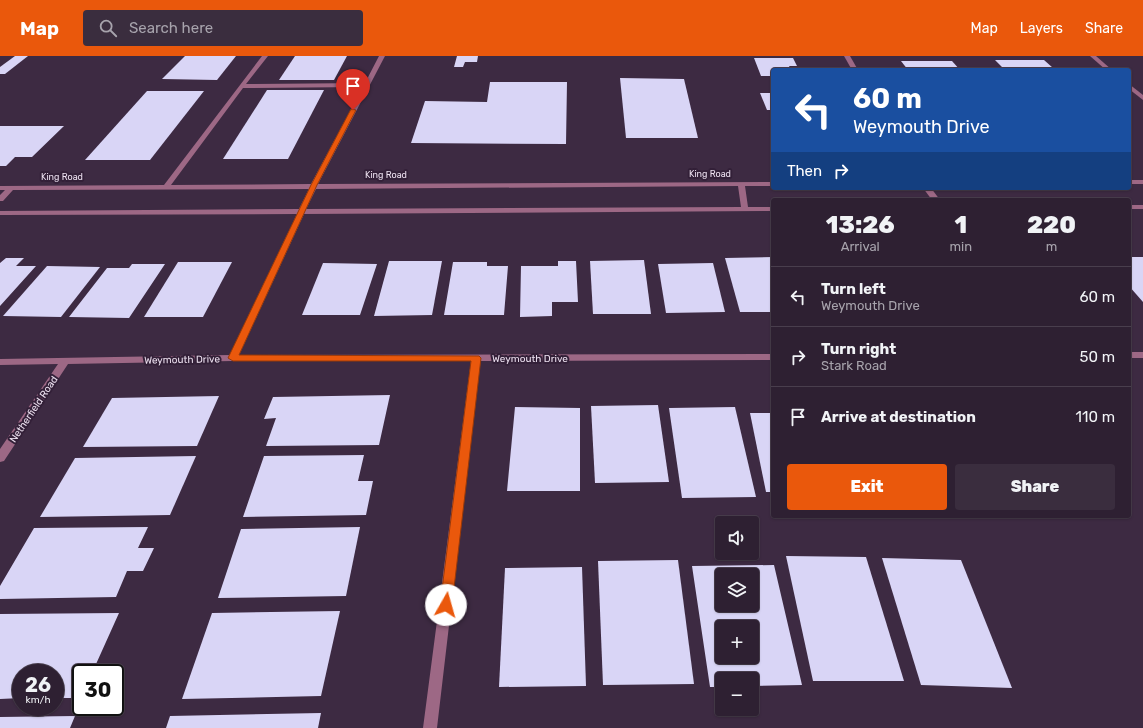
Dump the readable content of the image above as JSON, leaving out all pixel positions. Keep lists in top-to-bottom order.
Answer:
{
  "streets": {
    "street": ["King Road", "Weymouth Drive", "Netherfield Road"]
  },
  "crossings": [
    ["Weymouth Drive", "Netherfield Road"]
  ],
  "page": {
    "header": "Map",
    "search": "Search here",
    "nav": ["Map", "Layers", "Share"],
    "turn": ["60 m", "Weymouth Drive"],
    "then": "Then",
    "eta": [
      "13:26",
      "Arrival",
      "1",
      "min",
      "220",
      "m"
    ],
    "list": [
      {
        "name": "Turn left",
        "note": "Weymouth Drive",
        "value": "60 m"
      },
      {
        "name": "Turn right",
        "note": "Stark Road",
        "value": "50 m"
      },
      {
        "name": "Arrive at destination",
        "value": "110 m"
      }
    ],
    "buttons": ["Exit", "Share"],
    "map_buttons": ["+", "−"],
    "speed": "26 km/h",
    "limit": "30"
  }
}
